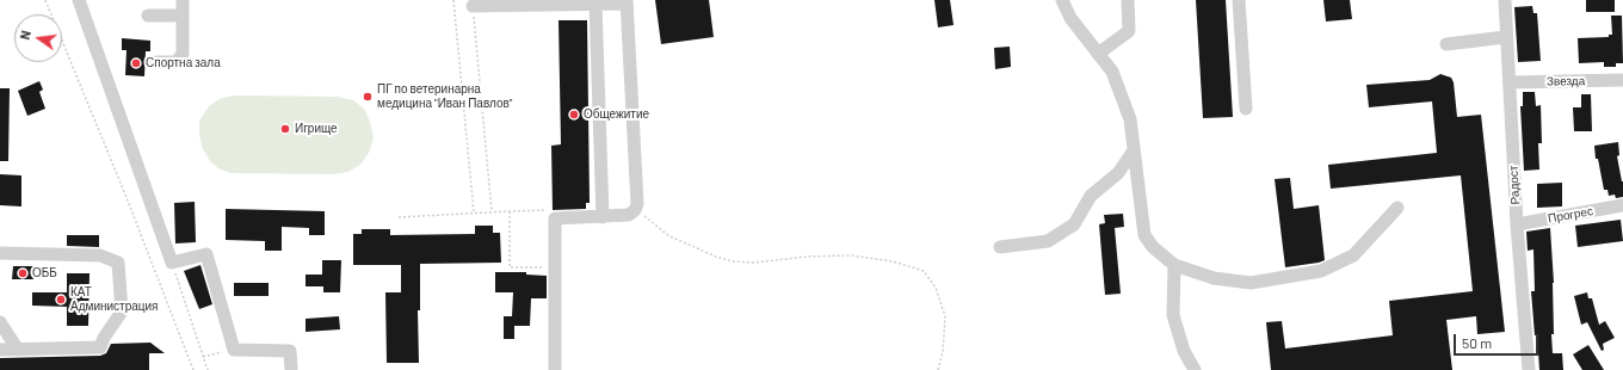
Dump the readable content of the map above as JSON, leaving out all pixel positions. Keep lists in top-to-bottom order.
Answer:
{
  "streets": {
    "street": ["Звезда", "Радост", "Прогрес"]
  },
  "crossings": [
    ["Звезда", "Радост"],
    ["Радост", "Прогрес"]
  ],
  "places": [
    "Спортна зала",
    "ПГ по ветеринарна медицина \"Иван Павлов\"",
    "Общежитие",
    "Игрище",
    "ОББ",
    "КАТ Администрация"
  ],
  "scale_bar": "50 m",
  "north": "left"
}
